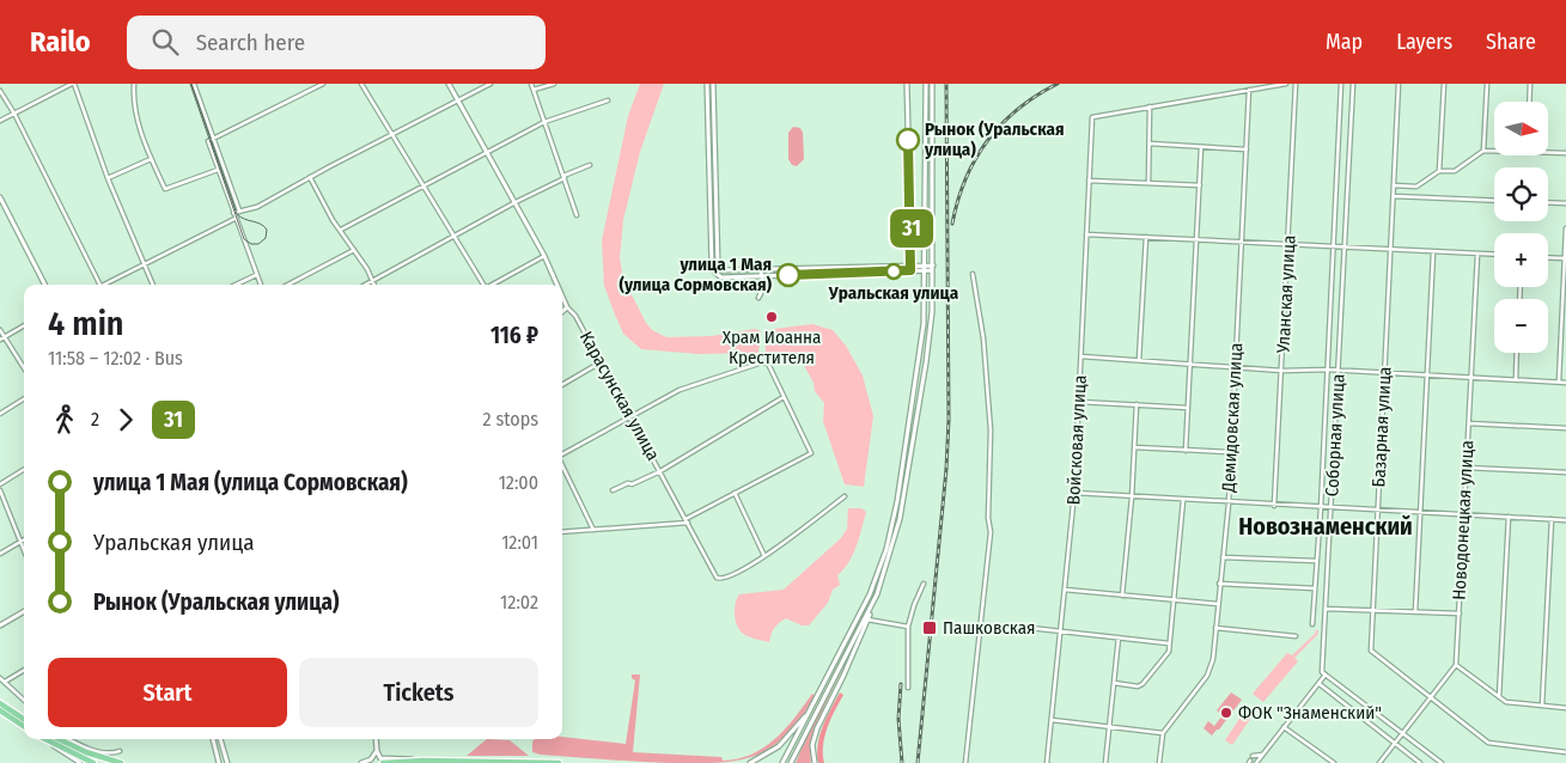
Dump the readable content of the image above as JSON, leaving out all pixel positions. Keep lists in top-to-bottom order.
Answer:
{
  "streets": {
    "main road": ["Карасунская улица"],
    "street": [
      "Уланская улица",
      "Демидовская улица",
      "Базарная улица",
      "Соборная улица",
      "Войсковая улица",
      "Новодонецкая улица"
    ]
  },
  "districts": ["Новознаменский"],
  "places": {
    "other": [
      "Рынок (Уральская улица)",
      "Уральская улица",
      "улица 1 Мая (улица Сормовская)",
      "Храм Иоанна Крестителя",
      "ФОК \"Знаменский\""
    ],
    "transit": ["Пашковская"]
  },
  "lines": ["bus line 31"],
  "north": "right",
  "page": {
    "header": "Railo",
    "search": "Search here",
    "nav": ["Map", "Layers", "Share"],
    "on_map": "31",
    "map_buttons": ["+", "−"],
    "heading": ["4 min", "11:58 – 12:02 · Bus", "116 ₽"],
    "legs": ["2", "31", "2 stops"],
    "list": [
      {
        "name": "улица 1 Мая (улица Сормовская)",
        "value": "12:00"
      },
      {
        "name": "Уральская улица",
        "value": "12:01"
      },
      {
        "name": "Рынок (Уральская улица)",
        "value": "12:02"
      }
    ],
    "buttons": ["Start", "Tickets"]
  }
}
